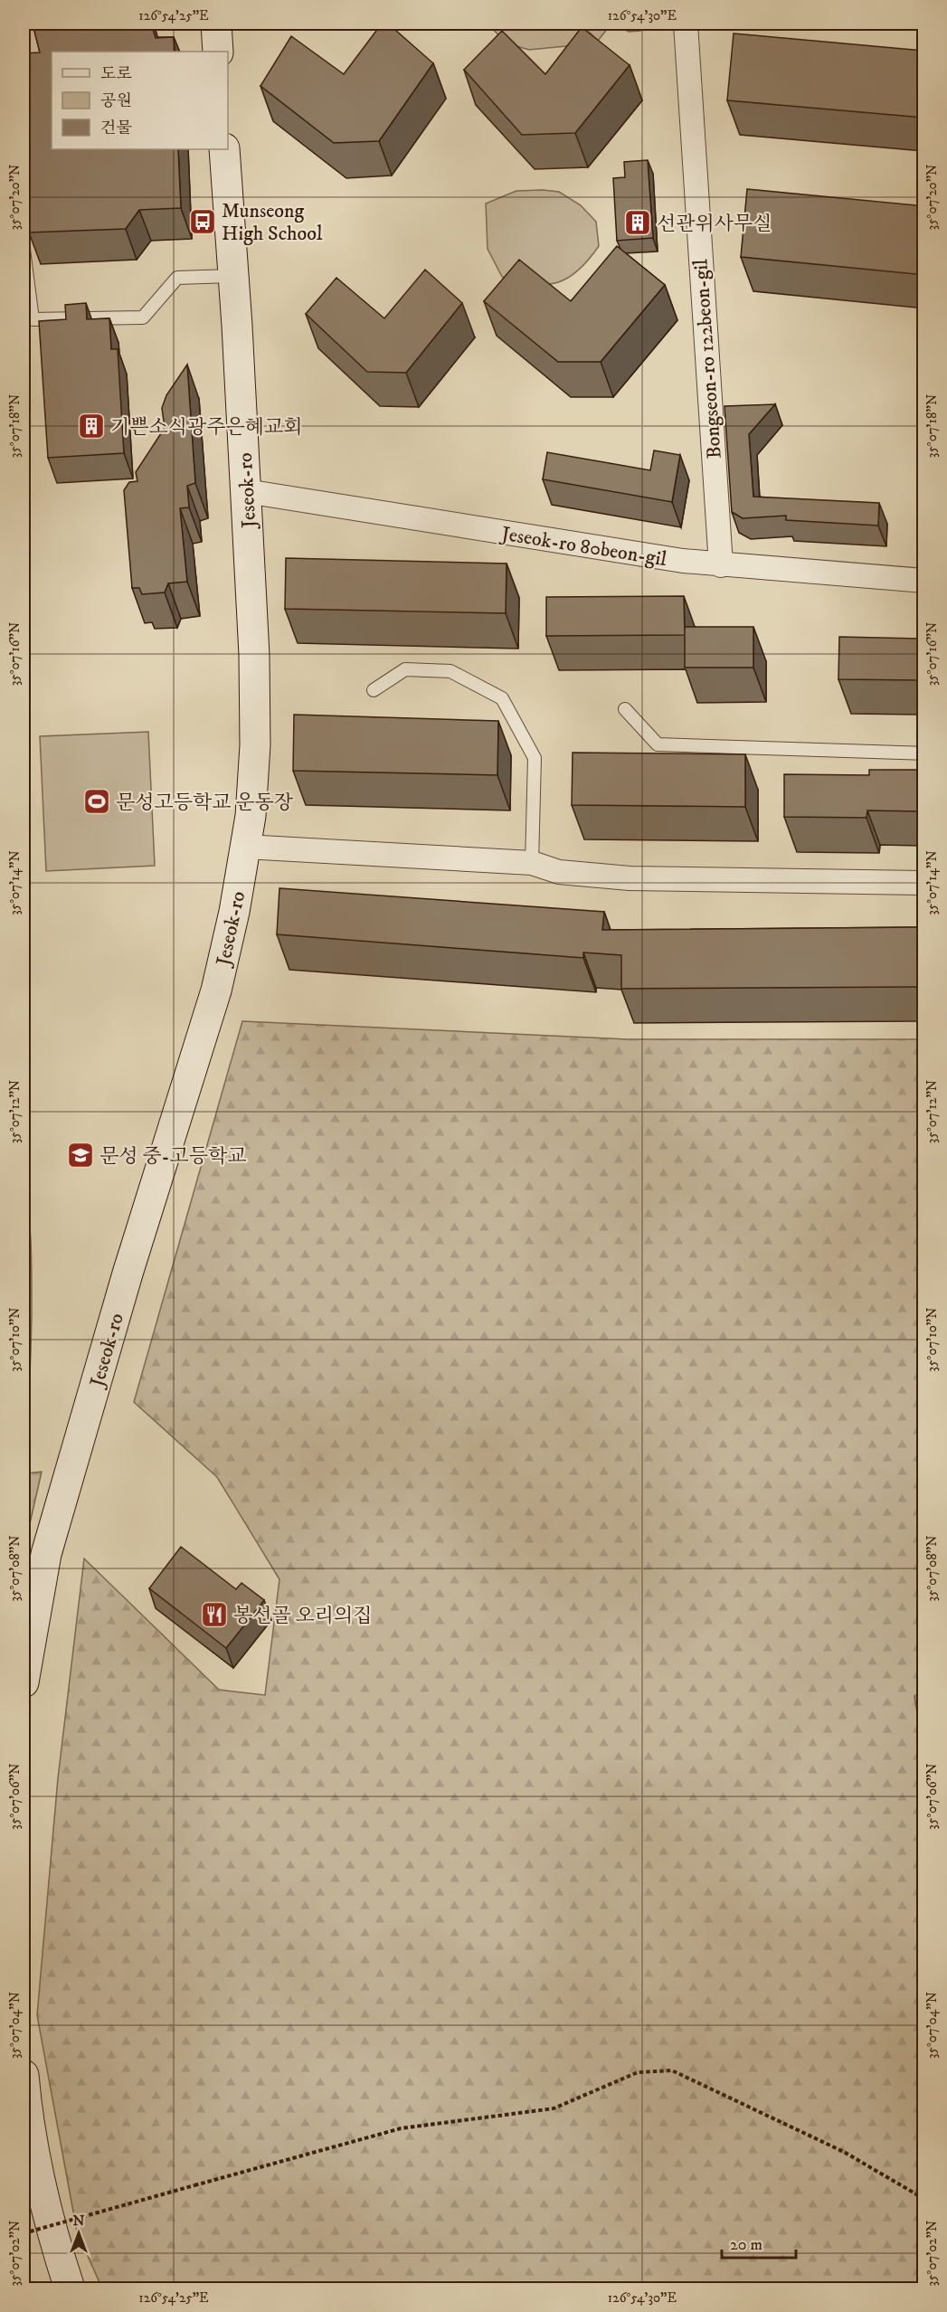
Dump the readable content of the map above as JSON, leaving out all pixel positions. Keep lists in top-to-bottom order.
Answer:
{
  "streets": {
    "street": ["Bongseon-ro 122beon-gil", "Jeseok-ro", "Jeseok-ro 80beon-gil"]
  },
  "crossings": [
    ["Bongseon-ro 122beon-gil", "Jeseok-ro 80beon-gil"],
    ["Jeseok-ro", "Jeseok-ro 80beon-gil"]
  ],
  "places": {
    "bus stop": ["Munseong High School"],
    "building": ["선관위사무실", "기쁜소식광주은혜교회"],
    "sports": ["문성고등학교 운동장"],
    "school or university": ["문성 중-고등학교"],
    "restaurant": ["봉선골 오리의집"]
  },
  "legend": ["도로", "공원", "건물"],
  "scale_bar": "20 m",
  "north": "top",
  "coordinates": [
    "126°54'25\"E",
    "126°54'30\"E",
    "35°07'20\"N",
    "35°07'18\"N",
    "35°07'16\"N",
    "35°07'14\"N",
    "35°07'12\"N",
    "35°07'10\"N",
    "35°07'08\"N",
    "35°07'06\"N",
    "35°07'04\"N",
    "35°07'02\"N"
  ]
}
